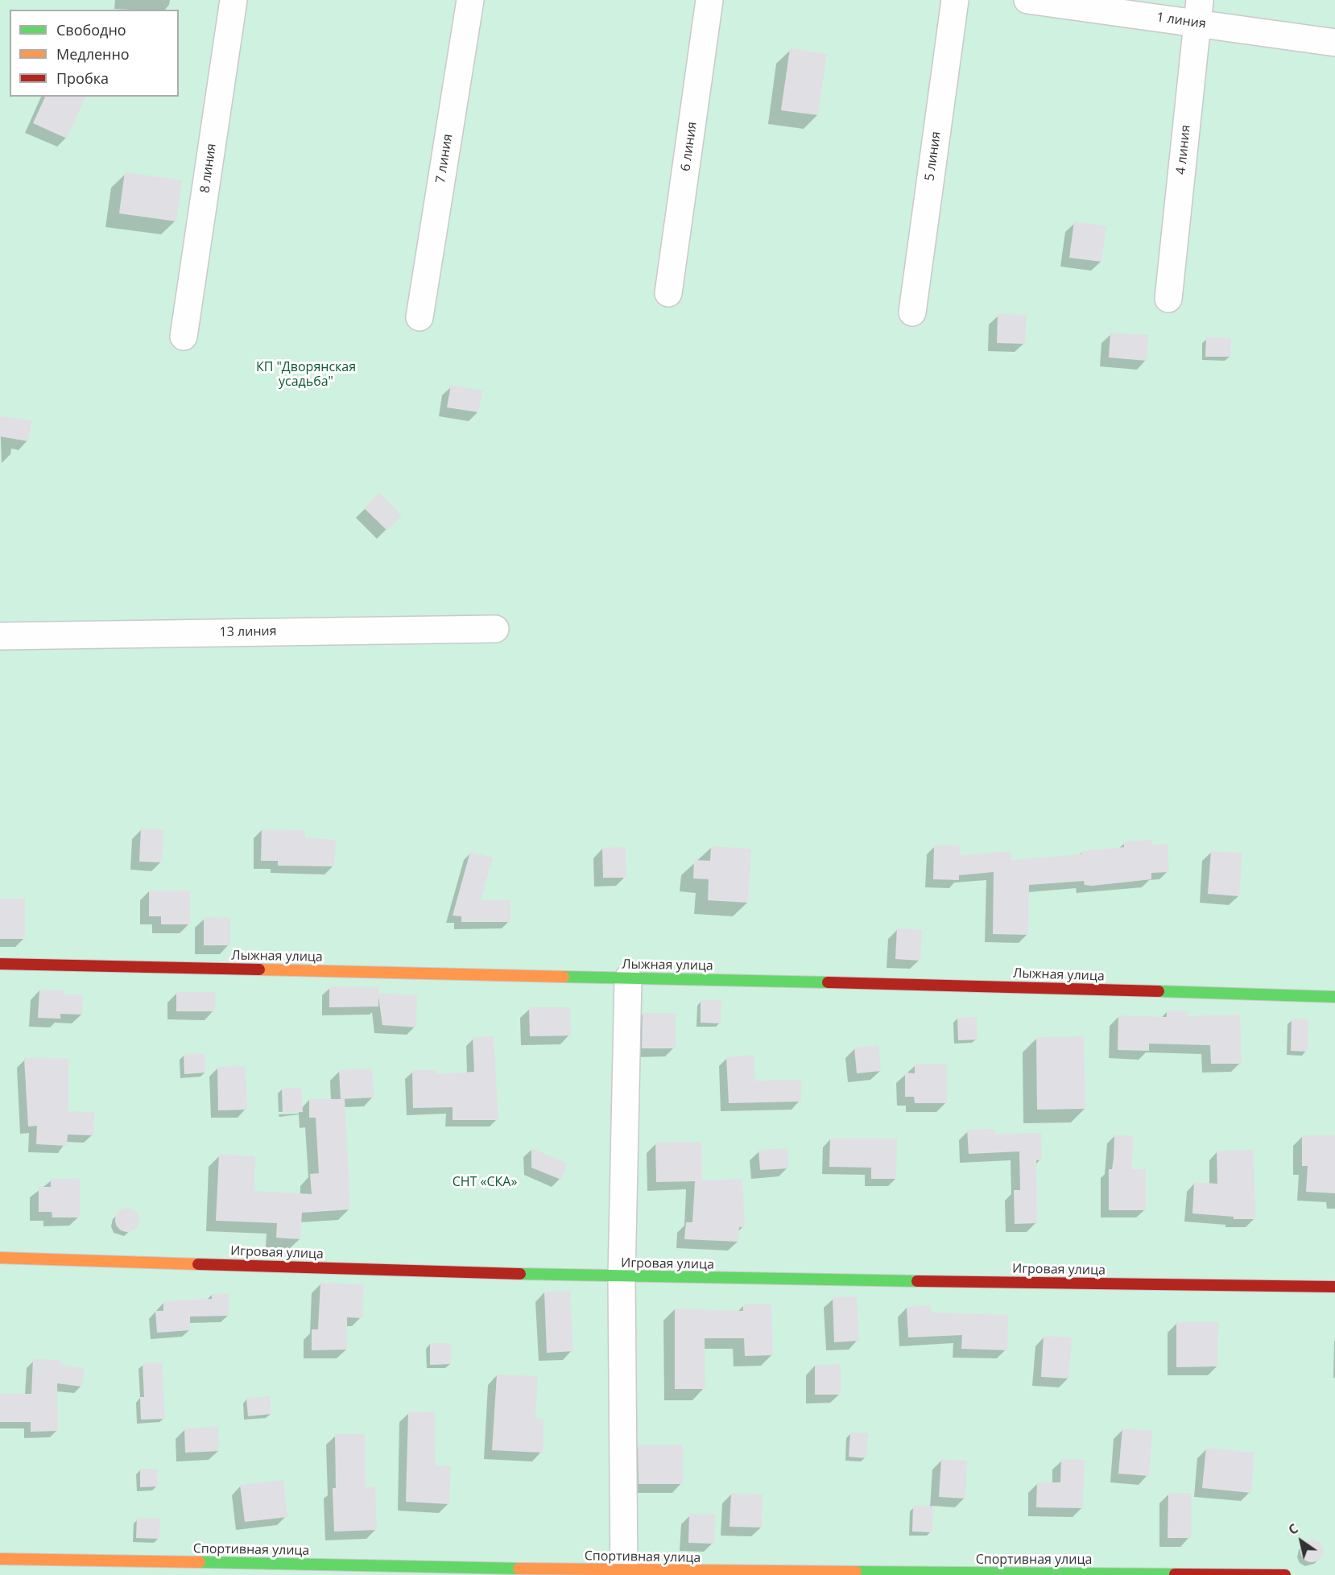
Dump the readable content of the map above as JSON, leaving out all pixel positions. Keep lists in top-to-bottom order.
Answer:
{
  "streets": {
    "street": [
      "1 линия",
      "6 линия",
      "4 линия",
      "5 линия",
      "7 линия",
      "8 линия",
      "13 линия",
      "Лыжная улица",
      "Игровая улица",
      "Спортивная улица"
    ]
  },
  "crossings": [
    ["1 линия", "4 линия"]
  ],
  "parks": ["КП \"Дворянская усадьба\"", "СНТ «СКА»"],
  "legend": ["Свободно", "Медленно", "Пробка"],
  "north": "top left"
}
